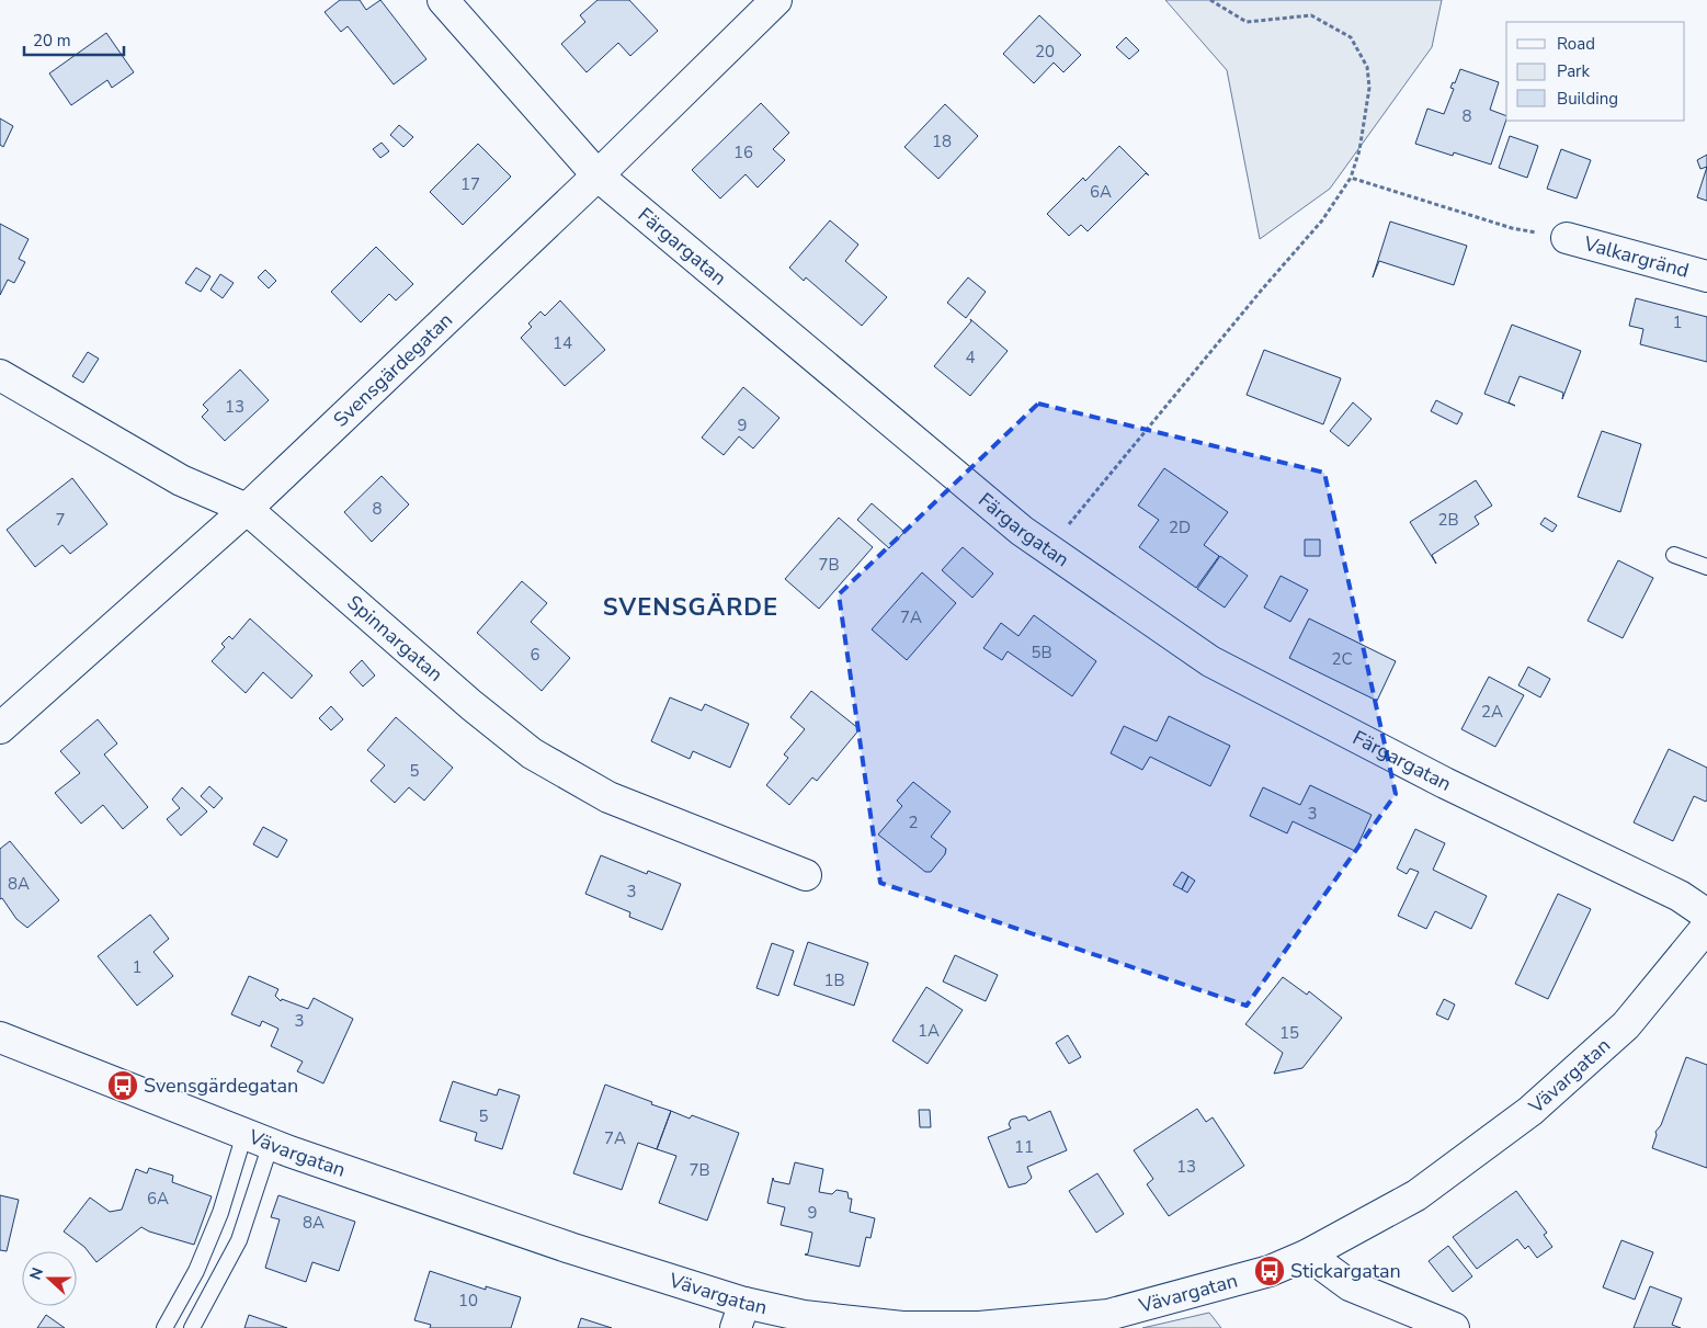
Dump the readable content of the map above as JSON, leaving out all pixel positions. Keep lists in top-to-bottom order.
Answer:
{
  "streets": {
    "street": [
      "Färgargatan",
      "Valkargränd",
      "Svensgärdegatan",
      "Spinnargatan",
      "Vävargatan"
    ]
  },
  "crossings": [
    ["Färgargatan", "Svensgärdegatan"],
    ["Svensgärdegatan", "Spinnargatan"]
  ],
  "districts": ["SVENSGÄRDE"],
  "places": {
    "bus stop": ["Svensgärdegatan", "Stickargatan"]
  },
  "house_numbers": [
    "20",
    "8",
    "18",
    "16",
    "17",
    "6A",
    "1",
    "14",
    "4",
    "13",
    "9",
    "8",
    "7",
    "2B",
    "2D",
    "7B",
    "7A",
    "5B",
    "6",
    "2C",
    "2A",
    "5",
    "3",
    "2",
    "8A",
    "3",
    "1",
    "1B",
    "3",
    "1A",
    "15",
    "5",
    "7A",
    "11",
    "13",
    "7B",
    "6A",
    "9",
    "8A",
    "10"
  ],
  "legend": ["Road", "Park", "Building"],
  "scale_bar": "20 m",
  "north": "left"
}
